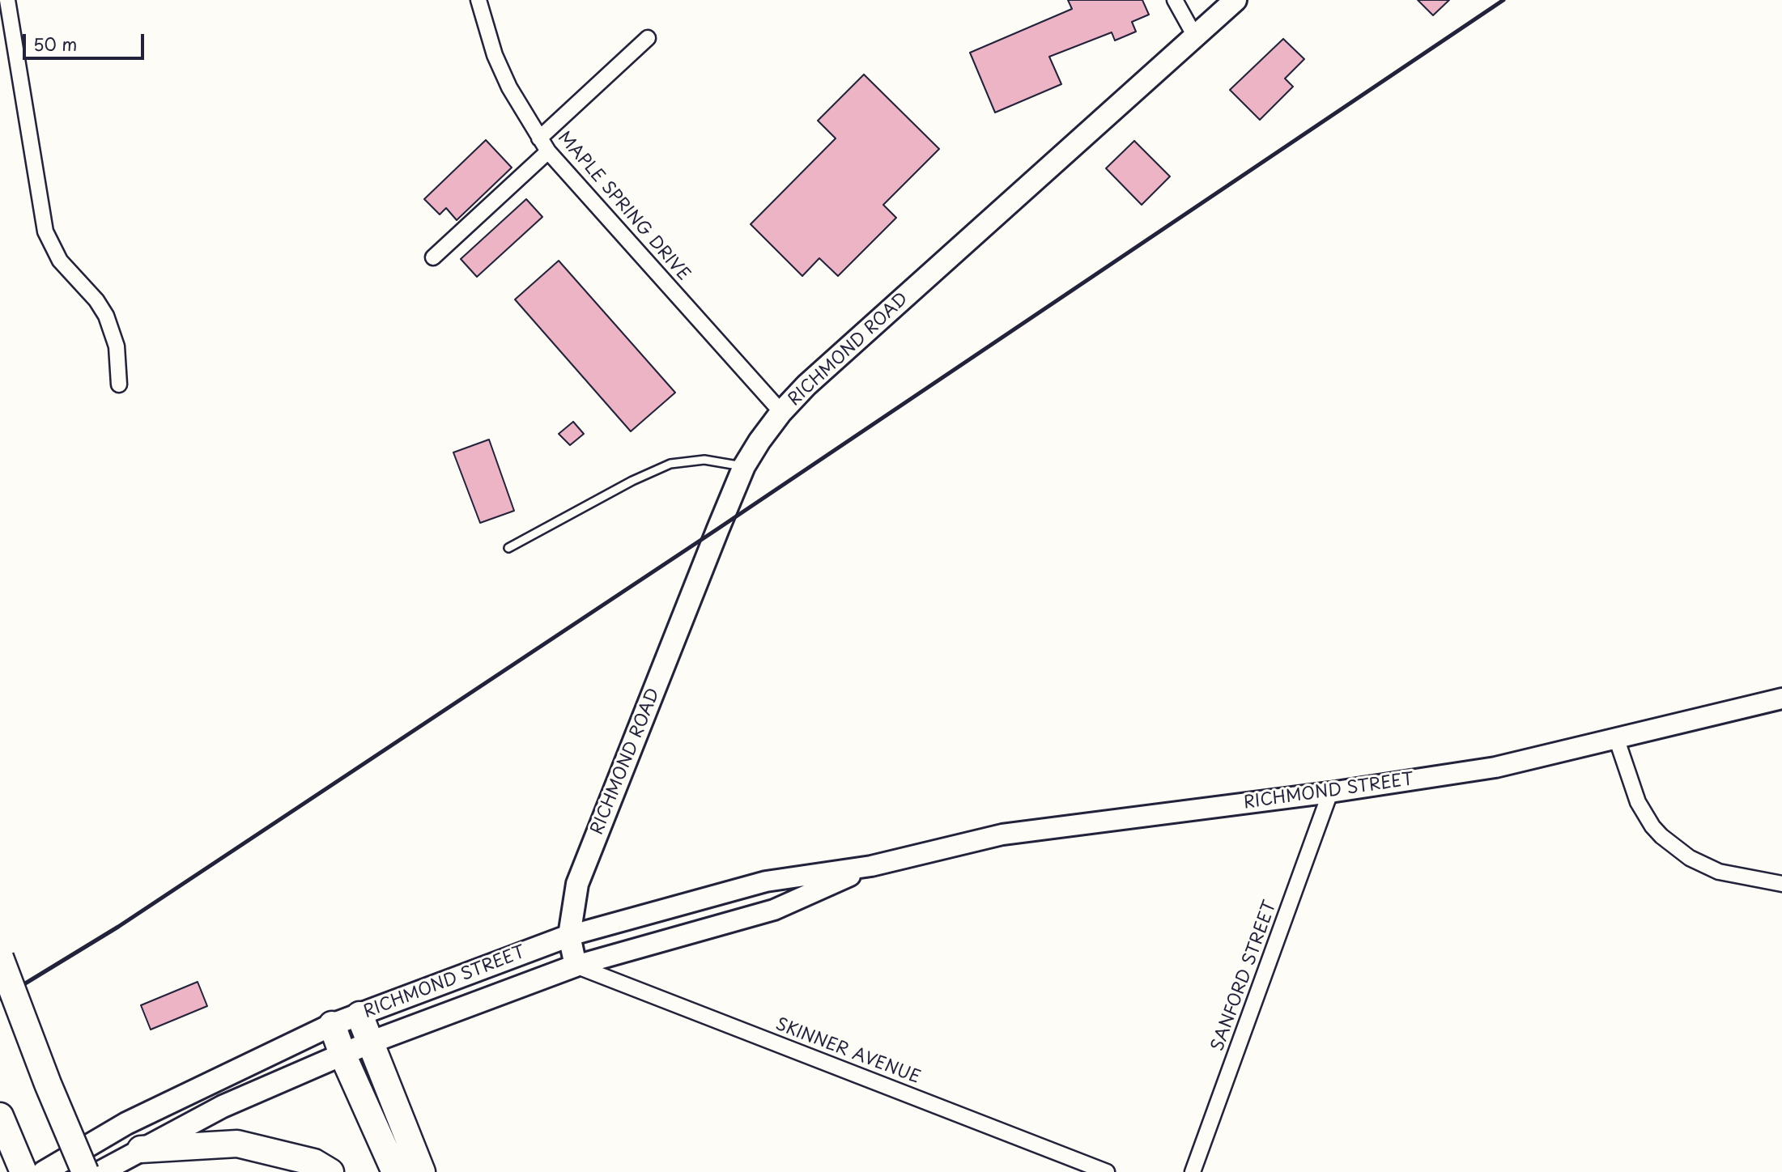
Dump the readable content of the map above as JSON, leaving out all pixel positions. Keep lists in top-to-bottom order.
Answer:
{
  "streets": {
    "main road": ["RICHMOND ROAD", "RICHMOND STREET"],
    "street": ["MAPLE SPRING DRIVE", "SANFORD STREET", "SKINNER AVENUE"]
  },
  "crossings": [
    ["MAPLE SPRING DRIVE", "RICHMOND ROAD"],
    ["RICHMOND ROAD", "RICHMOND STREET"],
    ["RICHMOND ROAD", "SKINNER AVENUE"],
    ["RICHMOND STREET", "SANFORD STREET"],
    ["RICHMOND STREET", "SKINNER AVENUE"]
  ],
  "scale_bar": "50 m"
}
